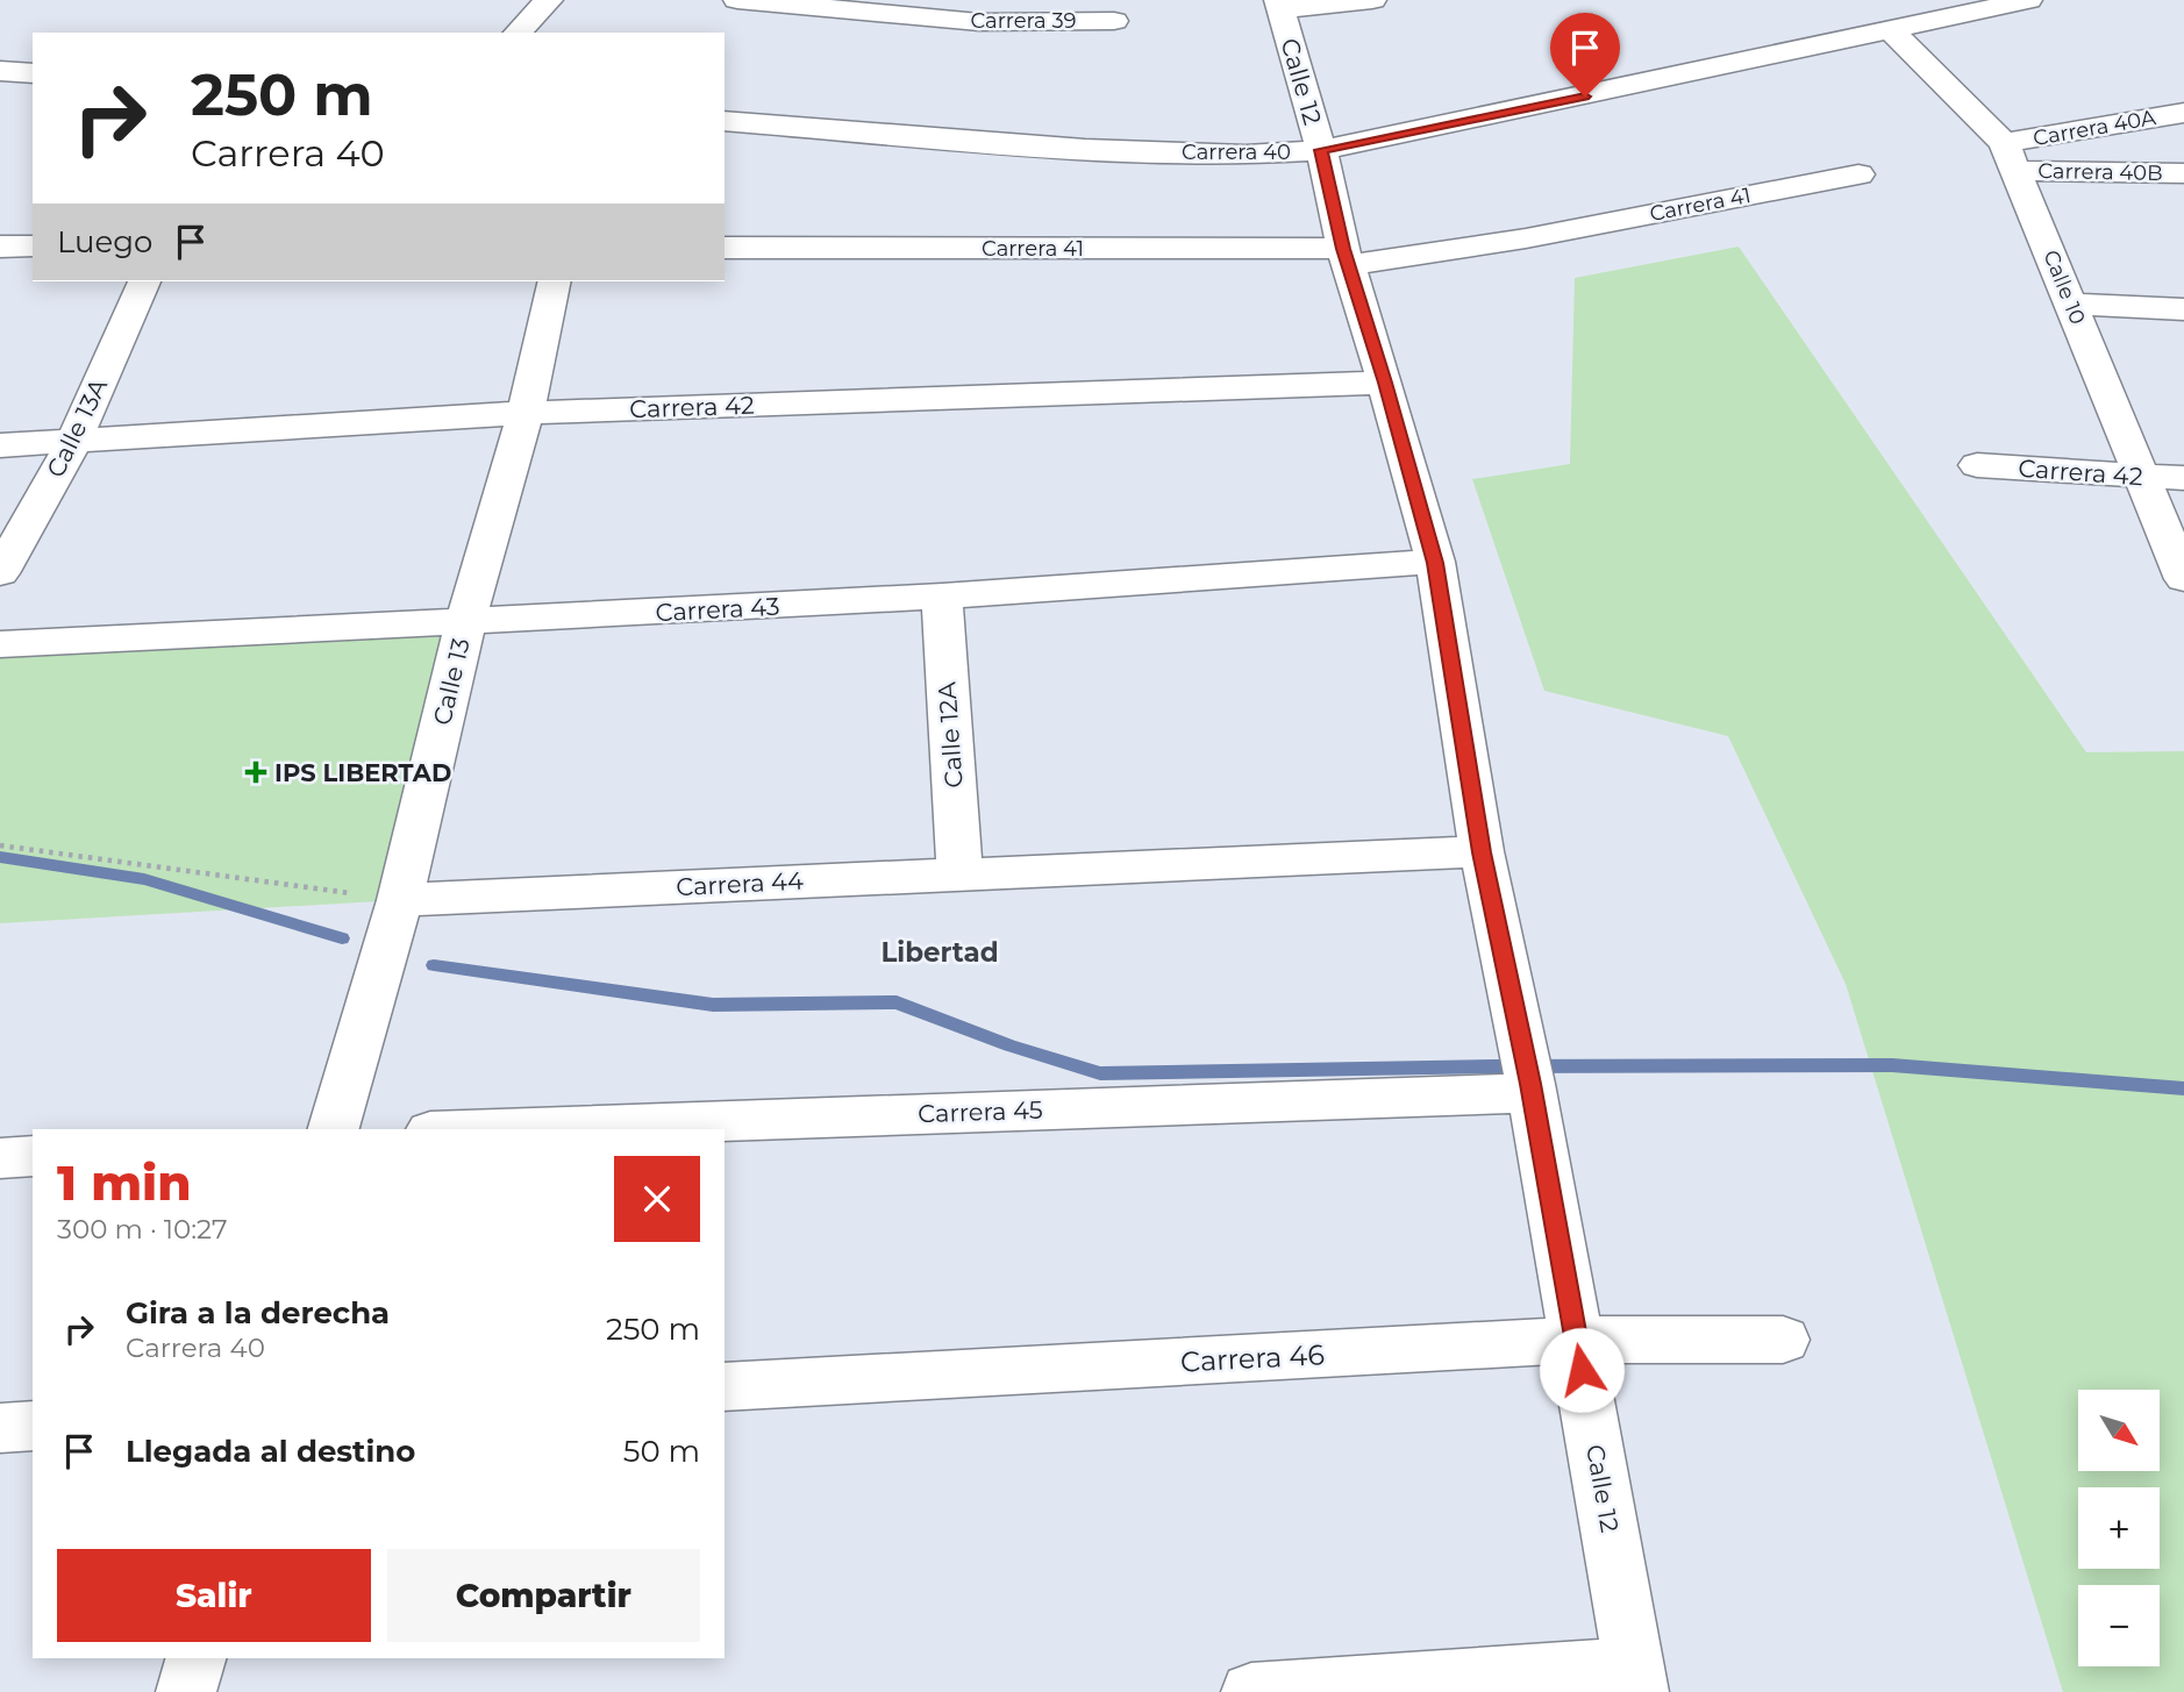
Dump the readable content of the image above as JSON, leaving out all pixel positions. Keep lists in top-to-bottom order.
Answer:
{
  "streets": {
    "street": [
      "Carrera 39",
      "Calle 12",
      "Carrera 40A",
      "Carrera 40",
      "Carrera 40B",
      "Carrera 41",
      "Calle 10",
      "Carrera 42",
      "Calle 13A",
      "Carrera 43",
      "Calle 13",
      "Calle 12A",
      "Carrera 44",
      "Carrera 45",
      "Carrera 46"
    ]
  },
  "crossings": [
    ["Calle 12", "Carrera 40"],
    ["Calle 12", "Carrera 41"],
    ["Calle 12", "Carrera 42"],
    ["Calle 12", "Carrera 43"],
    ["Calle 12", "Carrera 44"],
    ["Calle 12", "Carrera 45"],
    ["Calle 12", "Carrera 46"],
    ["Carrera 40A", "Carrera 40B"],
    ["Carrera 40A", "Calle 10"],
    ["Carrera 40", "Calle 10"],
    ["Carrera 40B", "Calle 10"],
    ["Calle 10", "Carrera 42"],
    ["Carrera 42", "Calle 13A"],
    ["Carrera 42", "Calle 13"],
    ["Carrera 43", "Calle 13"],
    ["Carrera 43", "Calle 12A"],
    ["Calle 13", "Carrera 44"],
    ["Calle 12A", "Carrera 44"]
  ],
  "districts": ["Libertad"],
  "places": {
    "health": ["IPS LIBERTAD"]
  },
  "north": "bottom right",
  "page": {
    "turn": ["250 m", "Carrera 40"],
    "then": "Luego",
    "heading": ["1 min", "300 m · 10:27"],
    "list": [
      {
        "name": "Gira a la derecha",
        "note": "Carrera 40",
        "value": "250 m"
      },
      {
        "name": "Llegada al destino",
        "value": "50 m"
      }
    ],
    "map_buttons": ["+", "−"],
    "buttons": ["Salir", "Compartir"]
  }
}
